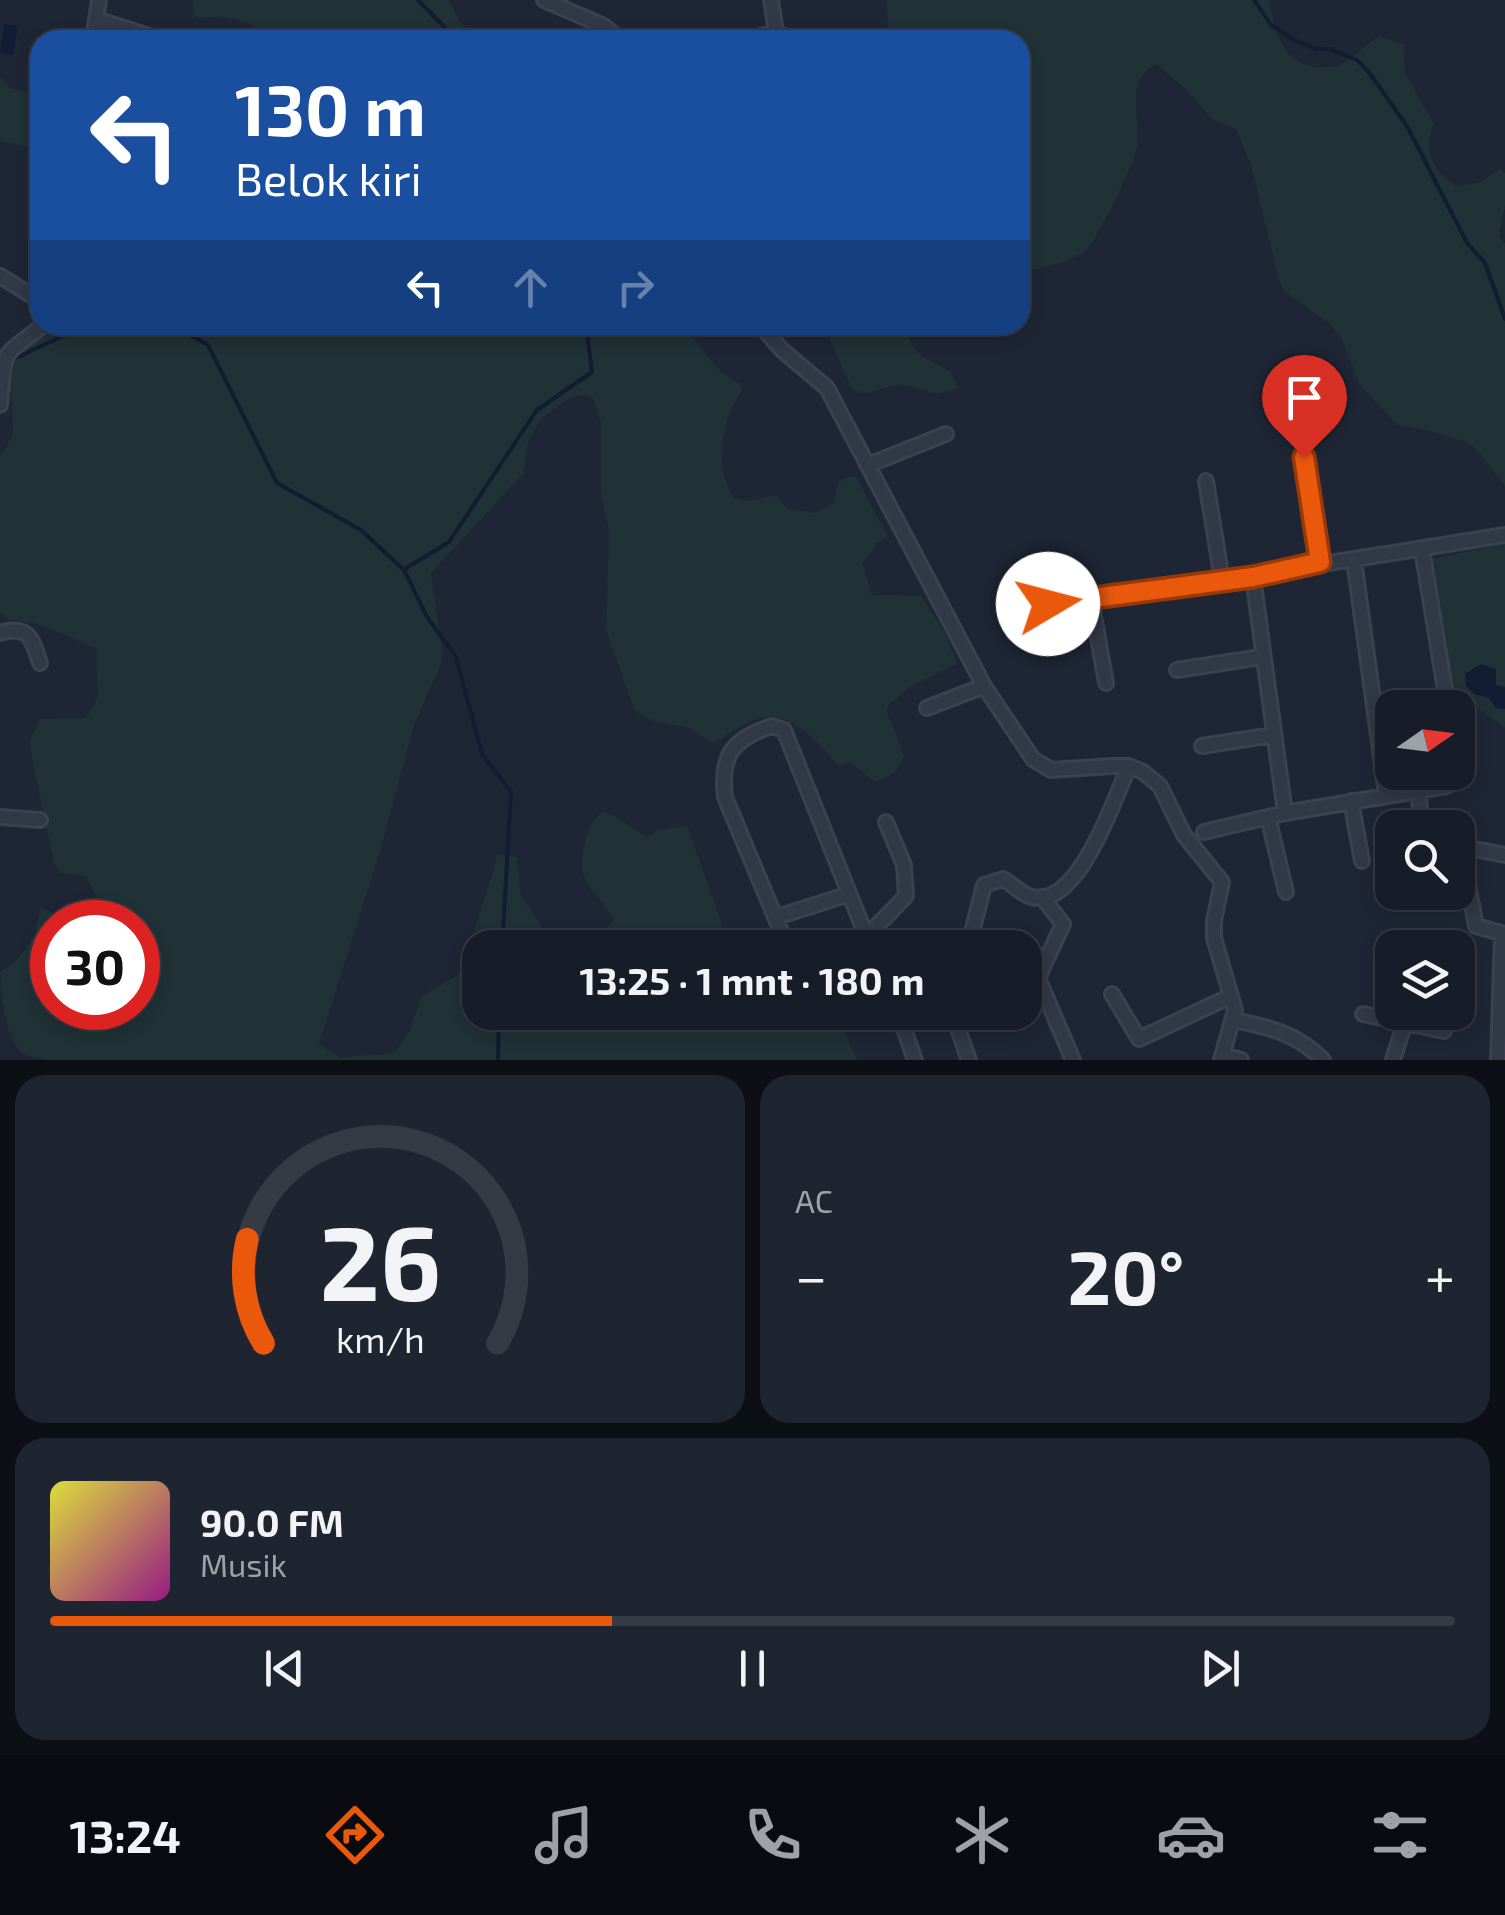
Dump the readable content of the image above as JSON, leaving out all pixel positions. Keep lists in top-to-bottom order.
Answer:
{
  "north": "right",
  "page": {
    "turn": ["130 m", "Belok kiri"],
    "limit": "30",
    "trip": "13:25 · 1 mnt · 180 m",
    "tile": "AC",
    "heat": ["−", "20°", "+"],
    "song": ["90.0 FM", "Musik"],
    "tabs": "13:24",
    "gauge": ["26", "km/h"]
  }
}
